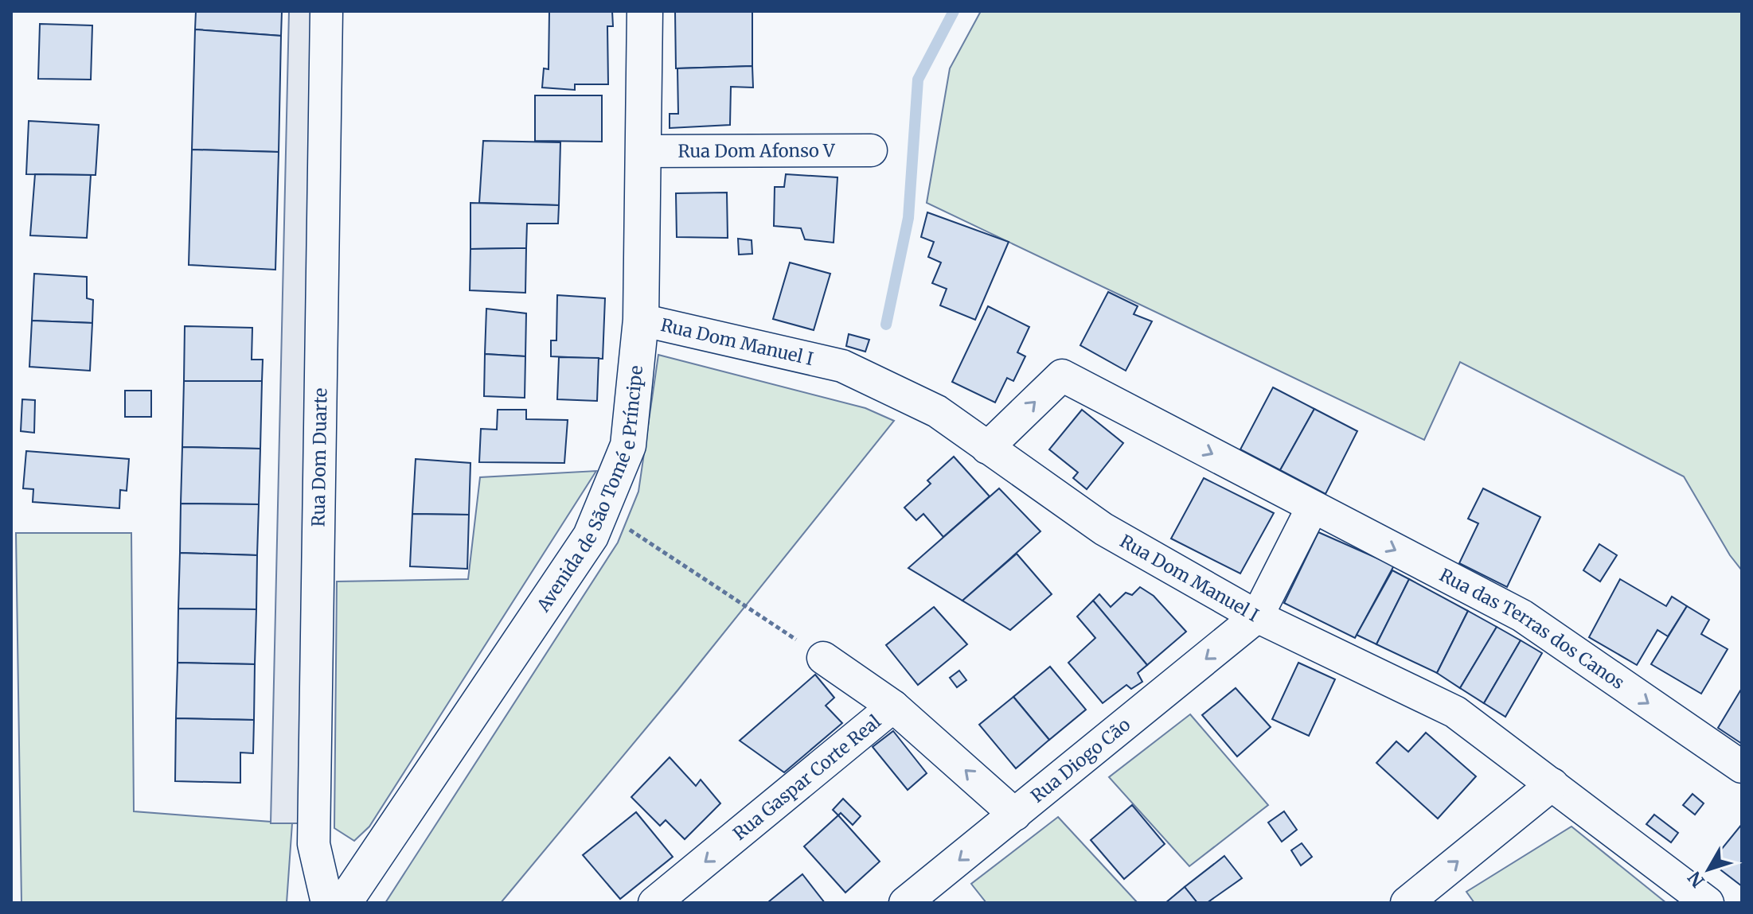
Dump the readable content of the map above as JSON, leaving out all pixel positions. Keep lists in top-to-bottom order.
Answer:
{
  "streets": {
    "street": [
      "Rua Dom Afonso V",
      "Rua Dom Manuel I",
      "Rua Dom Duarte",
      "Avenida de São Tomé e Príncipe",
      "Rua das Terras dos Canos",
      "Rua Diogo Cão",
      "Rua Gaspar Corte Real"
    ]
  },
  "crossings": [
    ["Rua Dom Afonso V", "Avenida de São Tomé e Príncipe"],
    ["Rua Dom Manuel I", "Avenida de São Tomé e Príncipe"],
    ["Rua Dom Manuel I", "Rua das Terras dos Canos"],
    ["Rua Dom Manuel I", "Rua Diogo Cão"],
    ["Rua Diogo Cão", "Rua Gaspar Corte Real"]
  ],
  "one_way": ["Rua das Terras dos Canos", "Rua Diogo Cão"],
  "north": "bottom left"
}
